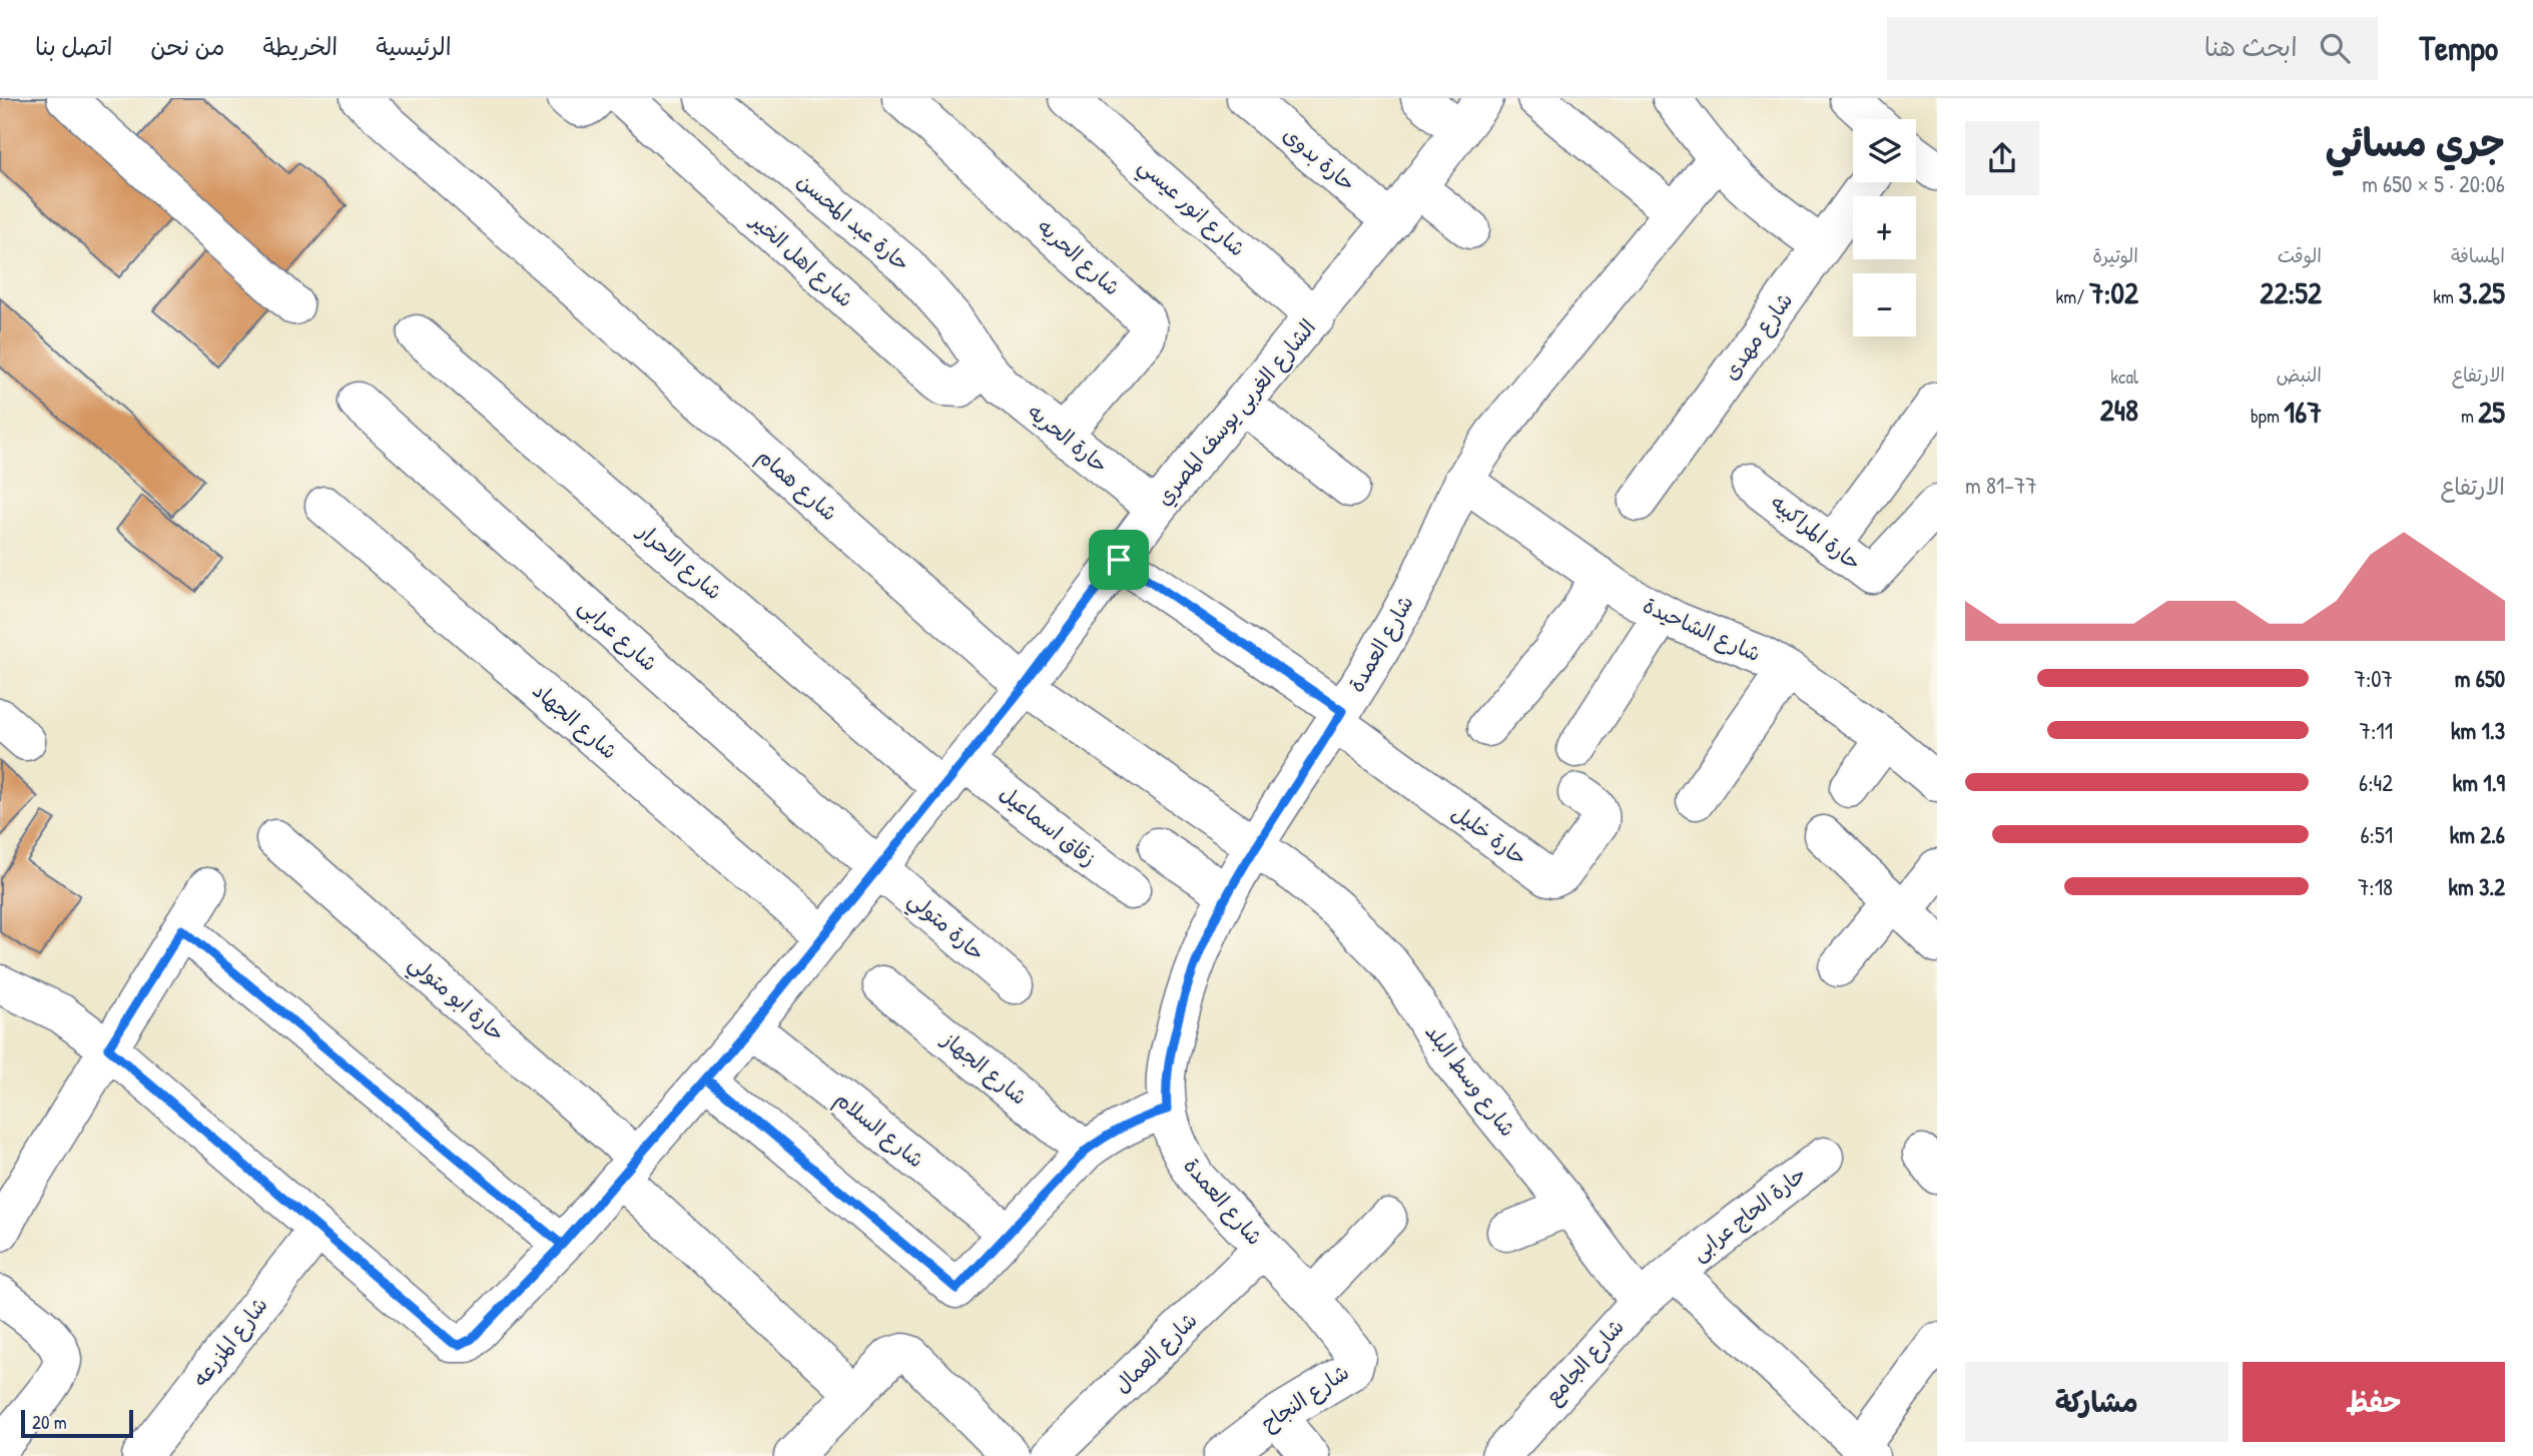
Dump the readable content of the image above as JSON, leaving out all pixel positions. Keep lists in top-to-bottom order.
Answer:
{
  "streets": {
    "street": [
      "حارة بدوى",
      "شارع انور عيسي",
      "حارة عبد المحسن",
      "شارع الحريه",
      "شارع اهل الخير",
      "شارع مهدى",
      "الشارع الغربى يوسف المصري",
      "حارة الحريه",
      "شارع همام",
      "حارة المراكبيه",
      "شارع الاحرار",
      "شارع الشاحيدة",
      "شارع عرابى",
      "شارع العمدة",
      "شارع الجهاد",
      "زقاق اسماعيل",
      "حارة خليل",
      "حارة متولي",
      "حارة ابو متولي",
      "شارع الجهاز",
      "شارع وسط البلد",
      "شارع السلام",
      "حارة الحاج عرابى",
      "شارع المزرعه",
      "شارع العمال",
      "شارع الجامع",
      "شارع النجاح"
    ]
  },
  "crossings": [
    ["حارة بدوى", "الشارع الغربى يوسف المصري"],
    ["شارع انور عيسي", "الشارع الغربى يوسف المصري"],
    ["حارة عبد المحسن", "شارع اهل الخير"],
    ["حارة عبد المحسن", "حارة الحريه"],
    ["شارع الحريه", "حارة الحريه"],
    ["شارع اهل الخير", "حارة الحريه"],
    ["الشارع الغربى يوسف المصري", "حارة الحريه"],
    ["الشارع الغربى يوسف المصري", "شارع همام"],
    ["الشارع الغربى يوسف المصري", "شارع الاحرار"],
    ["الشارع الغربى يوسف المصري", "شارع عرابى"],
    ["الشارع الغربى يوسف المصري", "شارع الجهاد"],
    ["الشارع الغربى يوسف المصري", "زقاق اسماعيل"],
    ["الشارع الغربى يوسف المصري", "حارة خليل"],
    ["الشارع الغربى يوسف المصري", "حارة متولي"],
    ["الشارع الغربى يوسف المصري", "حارة ابو متولي"],
    ["الشارع الغربى يوسف المصري", "شارع السلام"],
    ["الشارع الغربى يوسف المصري", "شارع المزرعه"],
    ["شارع همام", "شارع العمدة"],
    ["شارع همام", "شارع وسط البلد"],
    ["شارع الاحرار", "زقاق اسماعيل"],
    ["شارع الشاحيدة", "شارع العمدة"],
    ["شارع عرابى", "حارة متولي"],
    ["شارع العمدة", "حارة خليل"],
    ["شارع العمدة", "شارع وسط البلد"],
    ["شارع العمدة", "شارع العمال"],
    ["شارع العمدة", "شارع النجاح"],
    ["شارع وسط البلد", "شارع الجامع"],
    ["حارة الحاج عرابى", "شارع الجامع"]
  ],
  "scale_bar": "20 m",
  "page": {
    "header": "Tempo",
    "search": "ابحث هنا",
    "nav": [
      "الرئيسية",
      "الخريطة",
      "من نحن",
      "اتصل بنا"
    ],
    "heading": ["جري مسائي", "20:06 · 5 × 650 m"],
    "map_buttons": ["+", "−"],
    "stats": [
      ["المسافة", "3.25 km"],
      ["الوقت", "22:52"],
      ["الوتيرة", "7:02 /km"],
      ["الارتفاع", "25 m"],
      ["النبض", "167 bpm"],
      ["kcal", "248"]
    ],
    "chart": ["الارتفاع", "77–81 m"],
    "list": [
      {
        "name": "650 m",
        "note": "7:07"
      },
      {
        "name": "1.3 km",
        "note": "7:11"
      },
      {
        "name": "1.9 km",
        "note": "6:42"
      },
      {
        "name": "2.6 km",
        "note": "6:51"
      },
      {
        "name": "3.2 km",
        "note": "7:18"
      }
    ],
    "buttons": ["حفظ", "مشاركة"],
    "scale": "20 m"
  }
}
